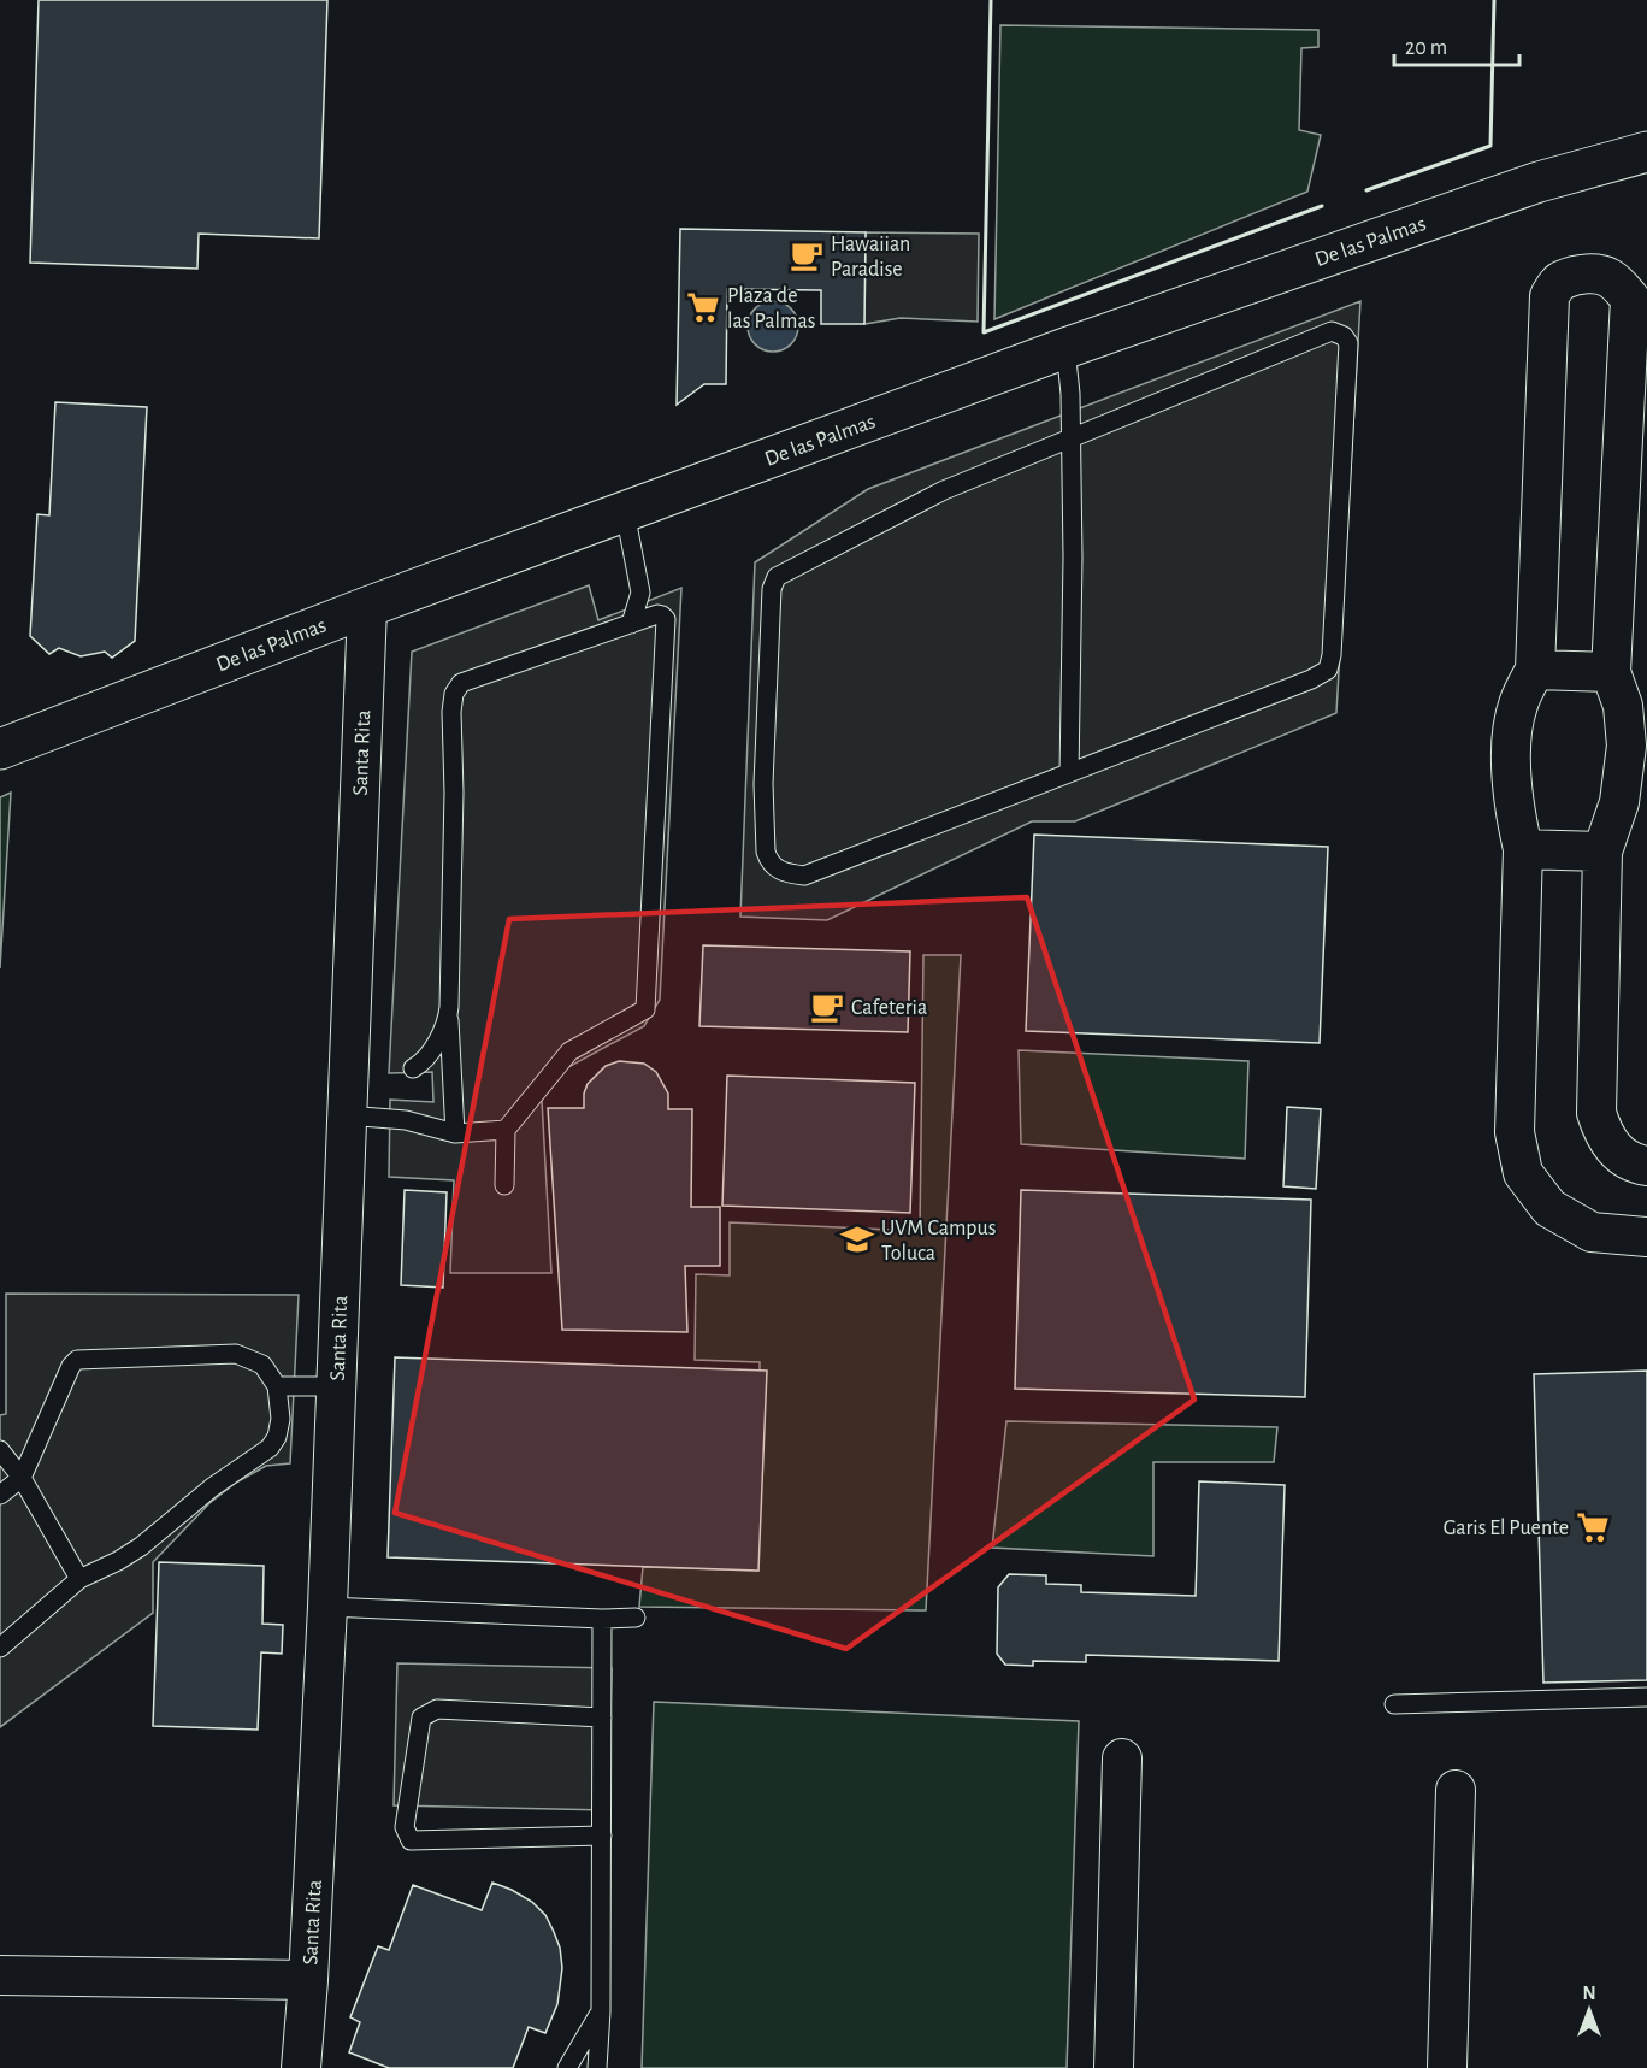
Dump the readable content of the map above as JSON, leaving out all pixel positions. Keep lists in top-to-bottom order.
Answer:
{
  "streets": {
    "street": ["De las Palmas", "Santa Rita"]
  },
  "crossings": [
    ["De las Palmas", "Santa Rita"]
  ],
  "places": {
    "cafe": ["Hawaiian Paradise", "Cafeteria"],
    "supermarket": ["Plaza de las Palmas", "Garis El Puente"],
    "school or university": ["UVM Campus Toluca"]
  },
  "scale_bar": "20 m",
  "north": "top"
}
